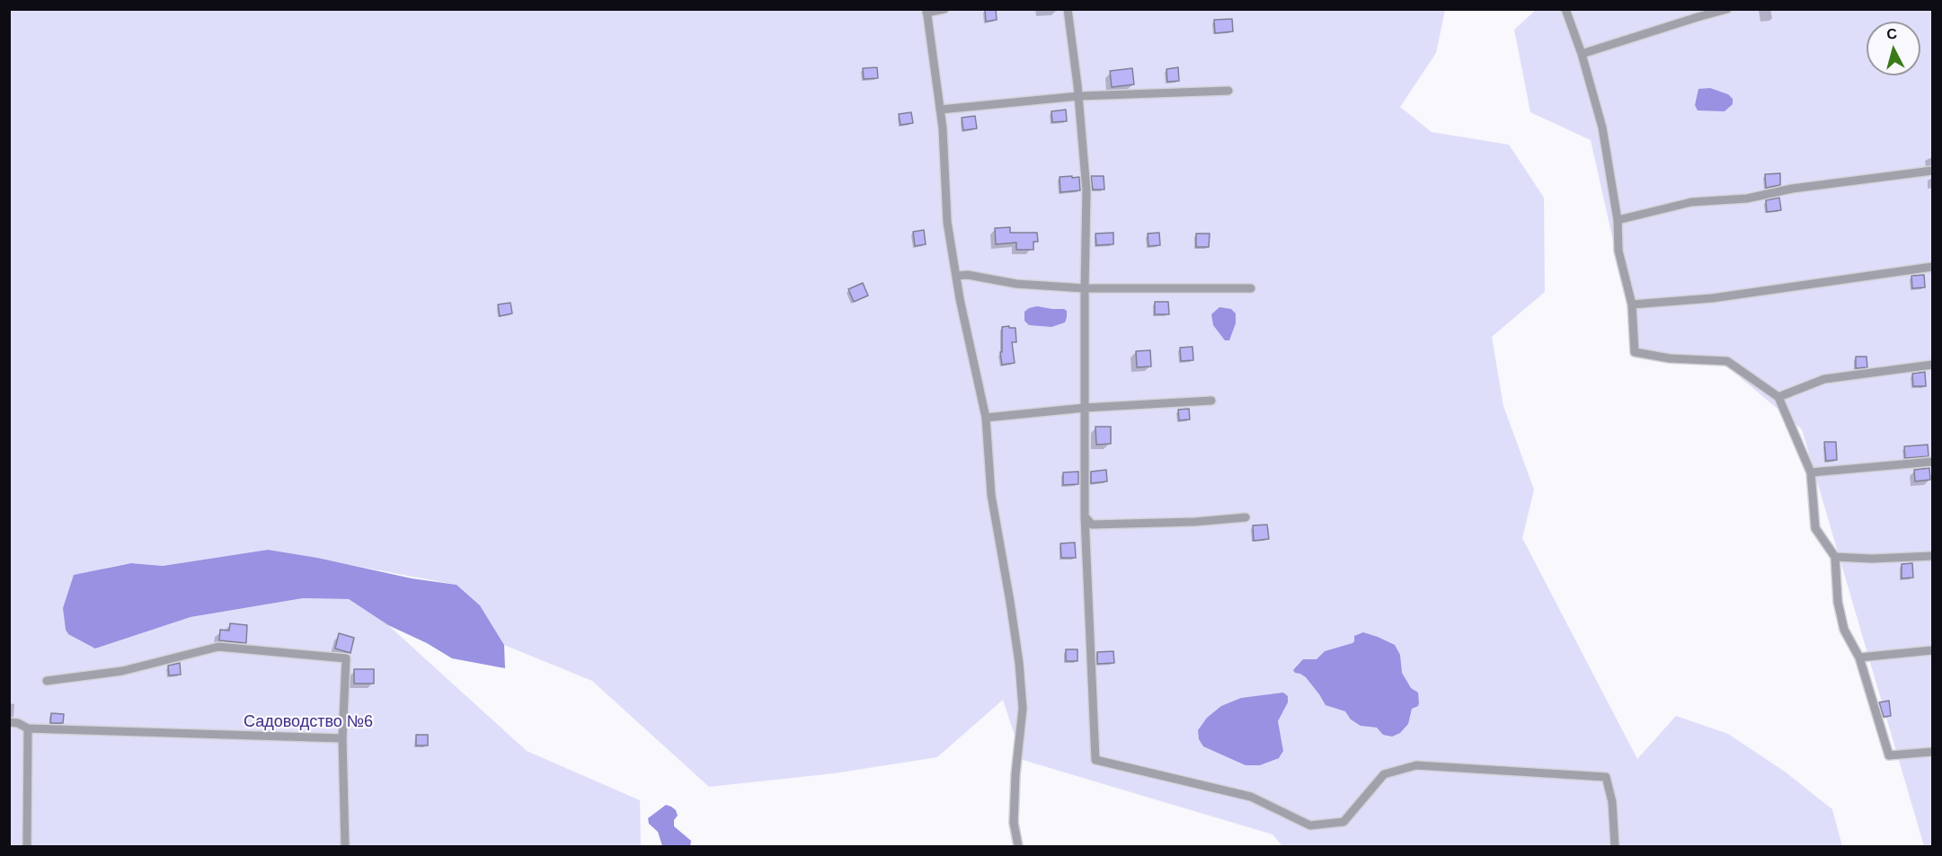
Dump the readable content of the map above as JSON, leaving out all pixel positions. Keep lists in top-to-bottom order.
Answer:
{
  "parks": ["Садоводство №6"],
  "north": "top"
}
